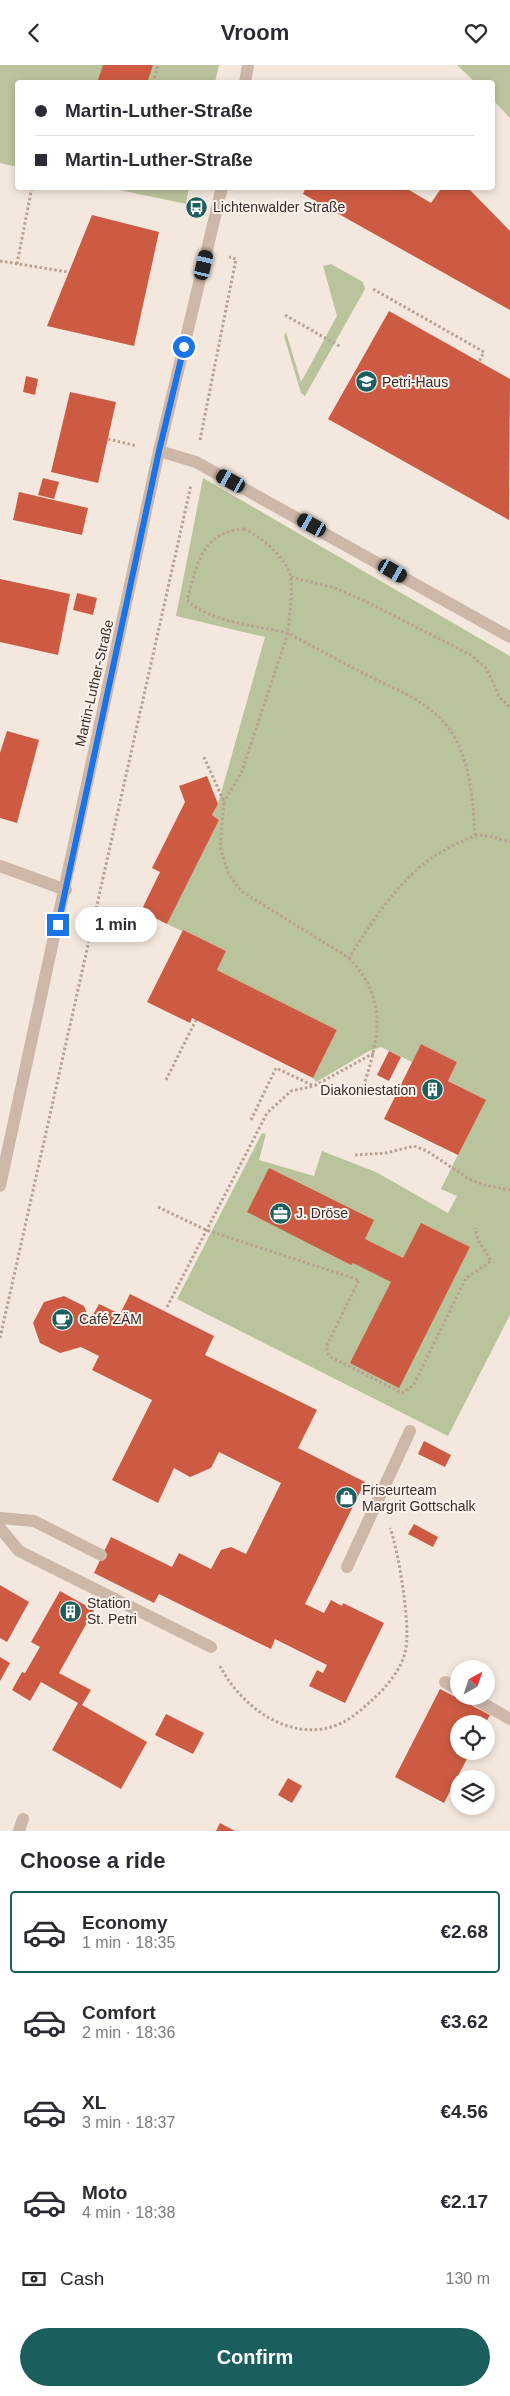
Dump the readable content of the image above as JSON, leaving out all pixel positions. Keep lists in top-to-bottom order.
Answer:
{
  "streets": {
    "street": ["Martin-Luther-Straße"]
  },
  "places": {
    "bus stop": ["Lichtenwalder Straße"],
    "school or university": ["Petri-Haus"],
    "building": ["Diakoniestation", "Station St. Petri"],
    "office": ["J. Dröse"],
    "cafe": ["Café ZÄM"],
    "shop": ["Friseurteam Margrit Gottschalk"]
  },
  "north": "top right",
  "page": {
    "header": "Vroom",
    "banner": ["Martin-Luther-Straße", "Martin-Luther-Straße"],
    "bubble": "1 min",
    "heading": "Choose a ride",
    "list": [
      {
        "name": "Economy",
        "note": "1 min · 18:35",
        "value": "€2.68"
      },
      {
        "name": "Comfort",
        "note": "2 min · 18:36",
        "value": "€3.62"
      },
      {
        "name": "XL",
        "note": "3 min · 18:37",
        "value": "€4.56"
      },
      {
        "name": "Moto",
        "note": "4 min · 18:38",
        "value": "€2.17"
      }
    ],
    "pay": ["Cash", "130 m"],
    "buttons": "Confirm"
  }
}
